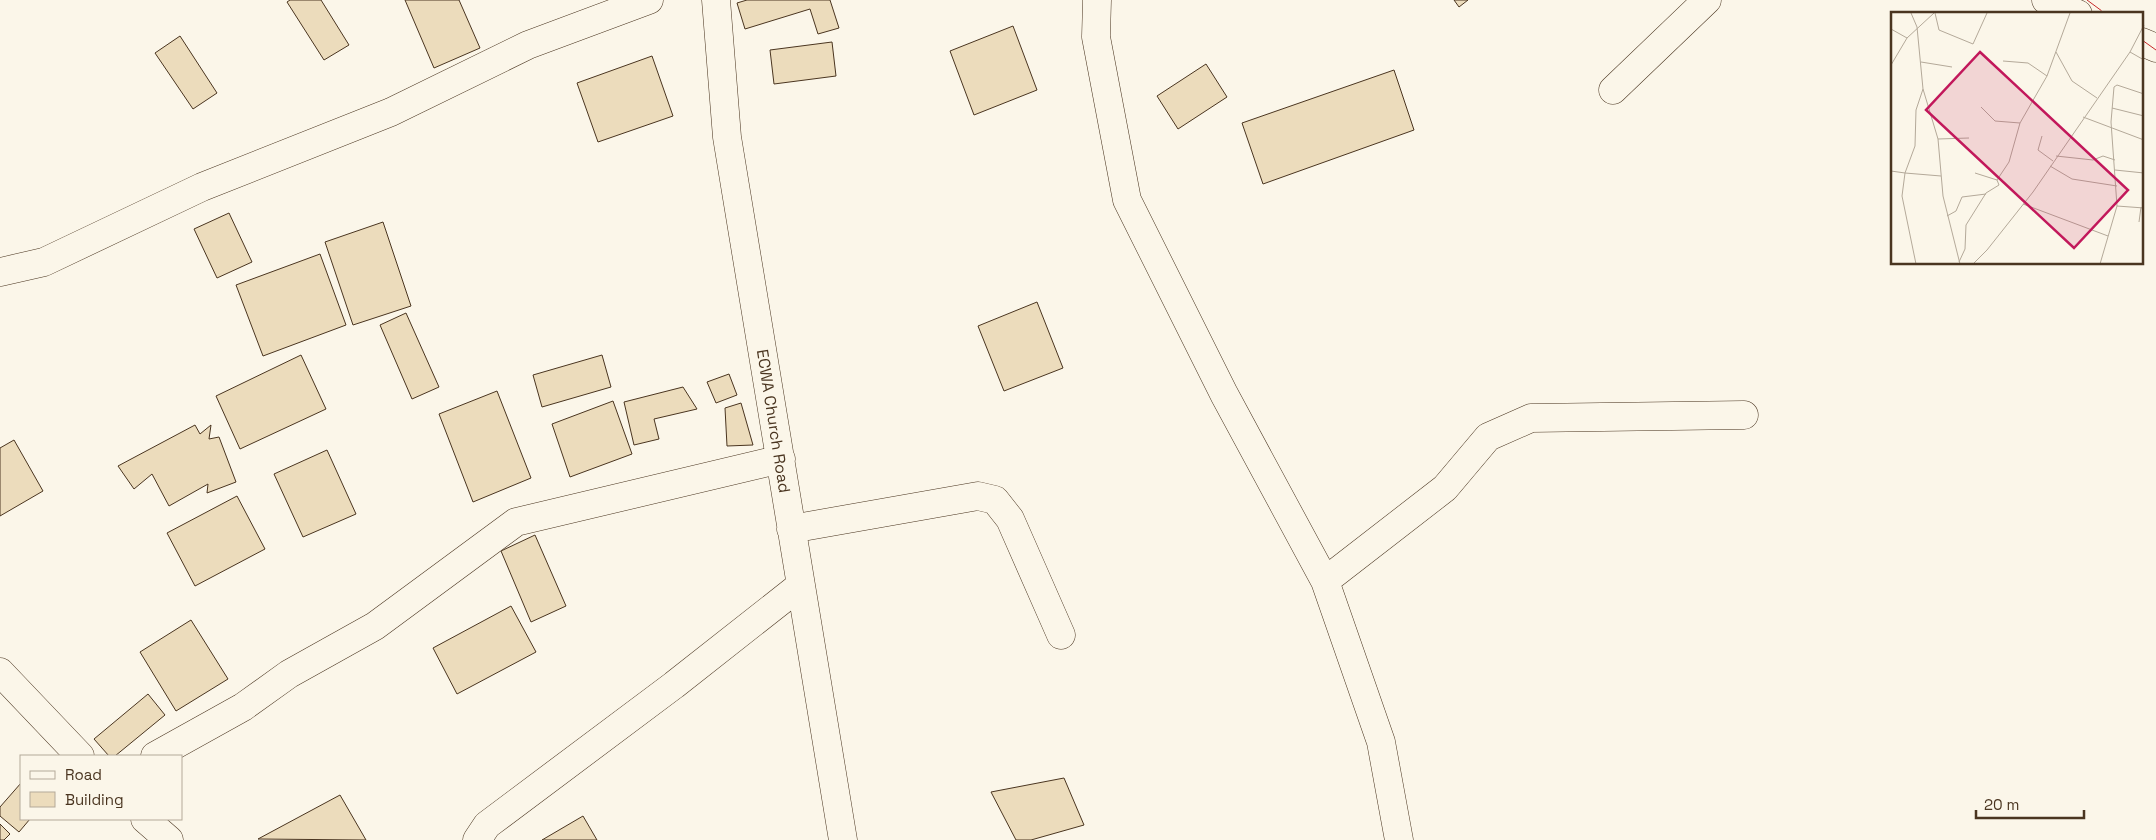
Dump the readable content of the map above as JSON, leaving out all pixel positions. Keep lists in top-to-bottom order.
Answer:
{
  "streets": {
    "street": ["ECWA Church Road"]
  },
  "legend": ["Road", "Building"],
  "scale_bar": "20 m"
}
